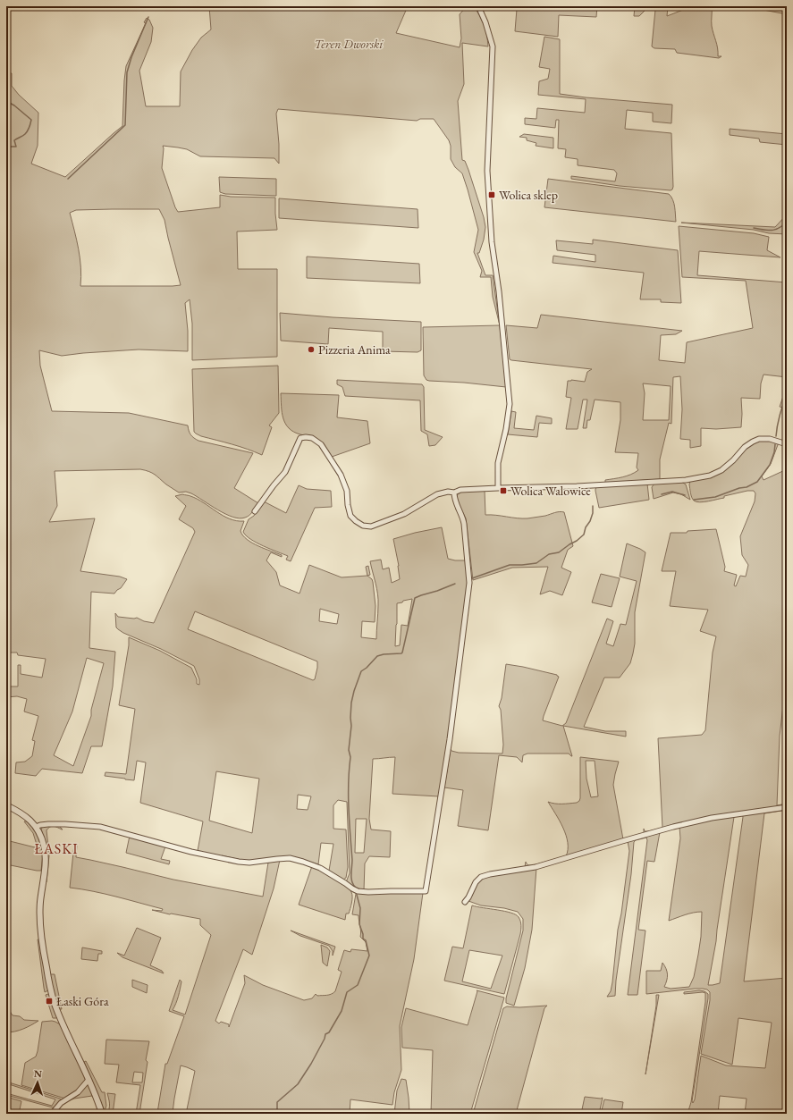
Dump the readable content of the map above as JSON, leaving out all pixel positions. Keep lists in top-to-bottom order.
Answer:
{
  "districts": ["ŁASKI"],
  "parks": ["Teren Dworski"],
  "places": {
    "transit": ["Wolica sklep", "Wolica Walowice", "Łaski Góra"],
    "other": ["Pizzeria Anima"]
  },
  "north": "top"
}
